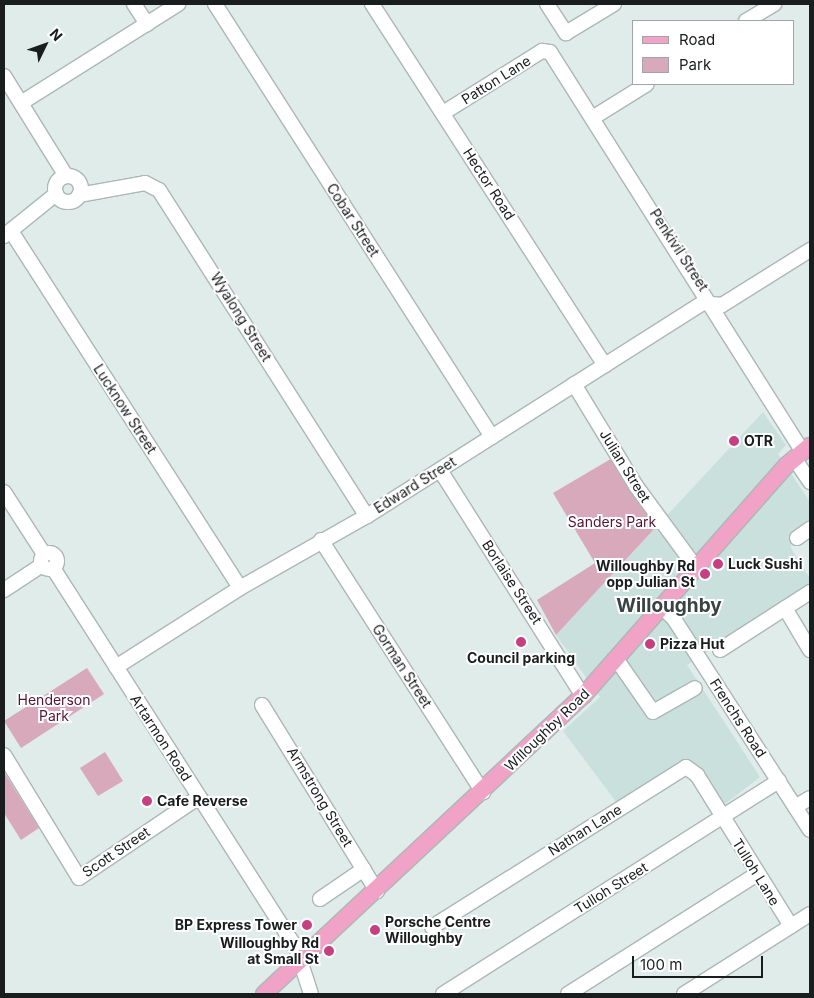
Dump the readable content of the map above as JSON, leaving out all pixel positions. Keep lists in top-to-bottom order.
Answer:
{
  "streets": {
    "main road": ["Willoughby Road"],
    "street": [
      "Patton Lane",
      "Hector Road",
      "Cobar Street",
      "Penkivil Street",
      "Wyalong Street",
      "Lucknow Street",
      "Julian Street",
      "Edward Street",
      "Borlaise Street",
      "Gorman Street",
      "Frenchs Road",
      "Artarmon Road",
      "Armstrong Street",
      "Nathan Lane",
      "Scott Street",
      "Tulloh Lane",
      "Tulloh Street"
    ]
  },
  "crossings": [
    ["Patton Lane", "Hector Road"],
    ["Patton Lane", "Penkivil Street"],
    ["Hector Road", "Edward Street"],
    ["Cobar Street", "Edward Street"],
    ["Penkivil Street", "Edward Street"],
    ["Penkivil Street", "Willoughby Road"],
    ["Wyalong Street", "Edward Street"],
    ["Lucknow Street", "Edward Street"],
    ["Julian Street", "Edward Street"],
    ["Julian Street", "Willoughby Road"],
    ["Edward Street", "Borlaise Street"],
    ["Edward Street", "Gorman Street"],
    ["Edward Street", "Artarmon Road"],
    ["Borlaise Street", "Willoughby Road"],
    ["Gorman Street", "Willoughby Road"],
    ["Frenchs Road", "Willoughby Road"],
    ["Frenchs Road", "Tulloh Street"],
    ["Willoughby Road", "Artarmon Road"],
    ["Willoughby Road", "Armstrong Street"],
    ["Artarmon Road", "Scott Street"],
    ["Nathan Lane", "Tulloh Lane"],
    ["Nathan Lane", "Tulloh Street"],
    ["Tulloh Lane", "Tulloh Street"]
  ],
  "districts": ["Willoughby"],
  "parks": ["Sanders Park", "Henderson Park"],
  "places": [
    "OTR",
    "Luck Sushi",
    "Willoughby Rd opp Julian St",
    "Council parking",
    "Pizza Hut",
    "Cafe Reverse",
    "BP Express Tower",
    "Porsche Centre Willoughby",
    "Willoughby Rd at Small St"
  ],
  "legend": ["Road", "Park"],
  "scale_bar": "100 m",
  "north": "top right"
}
